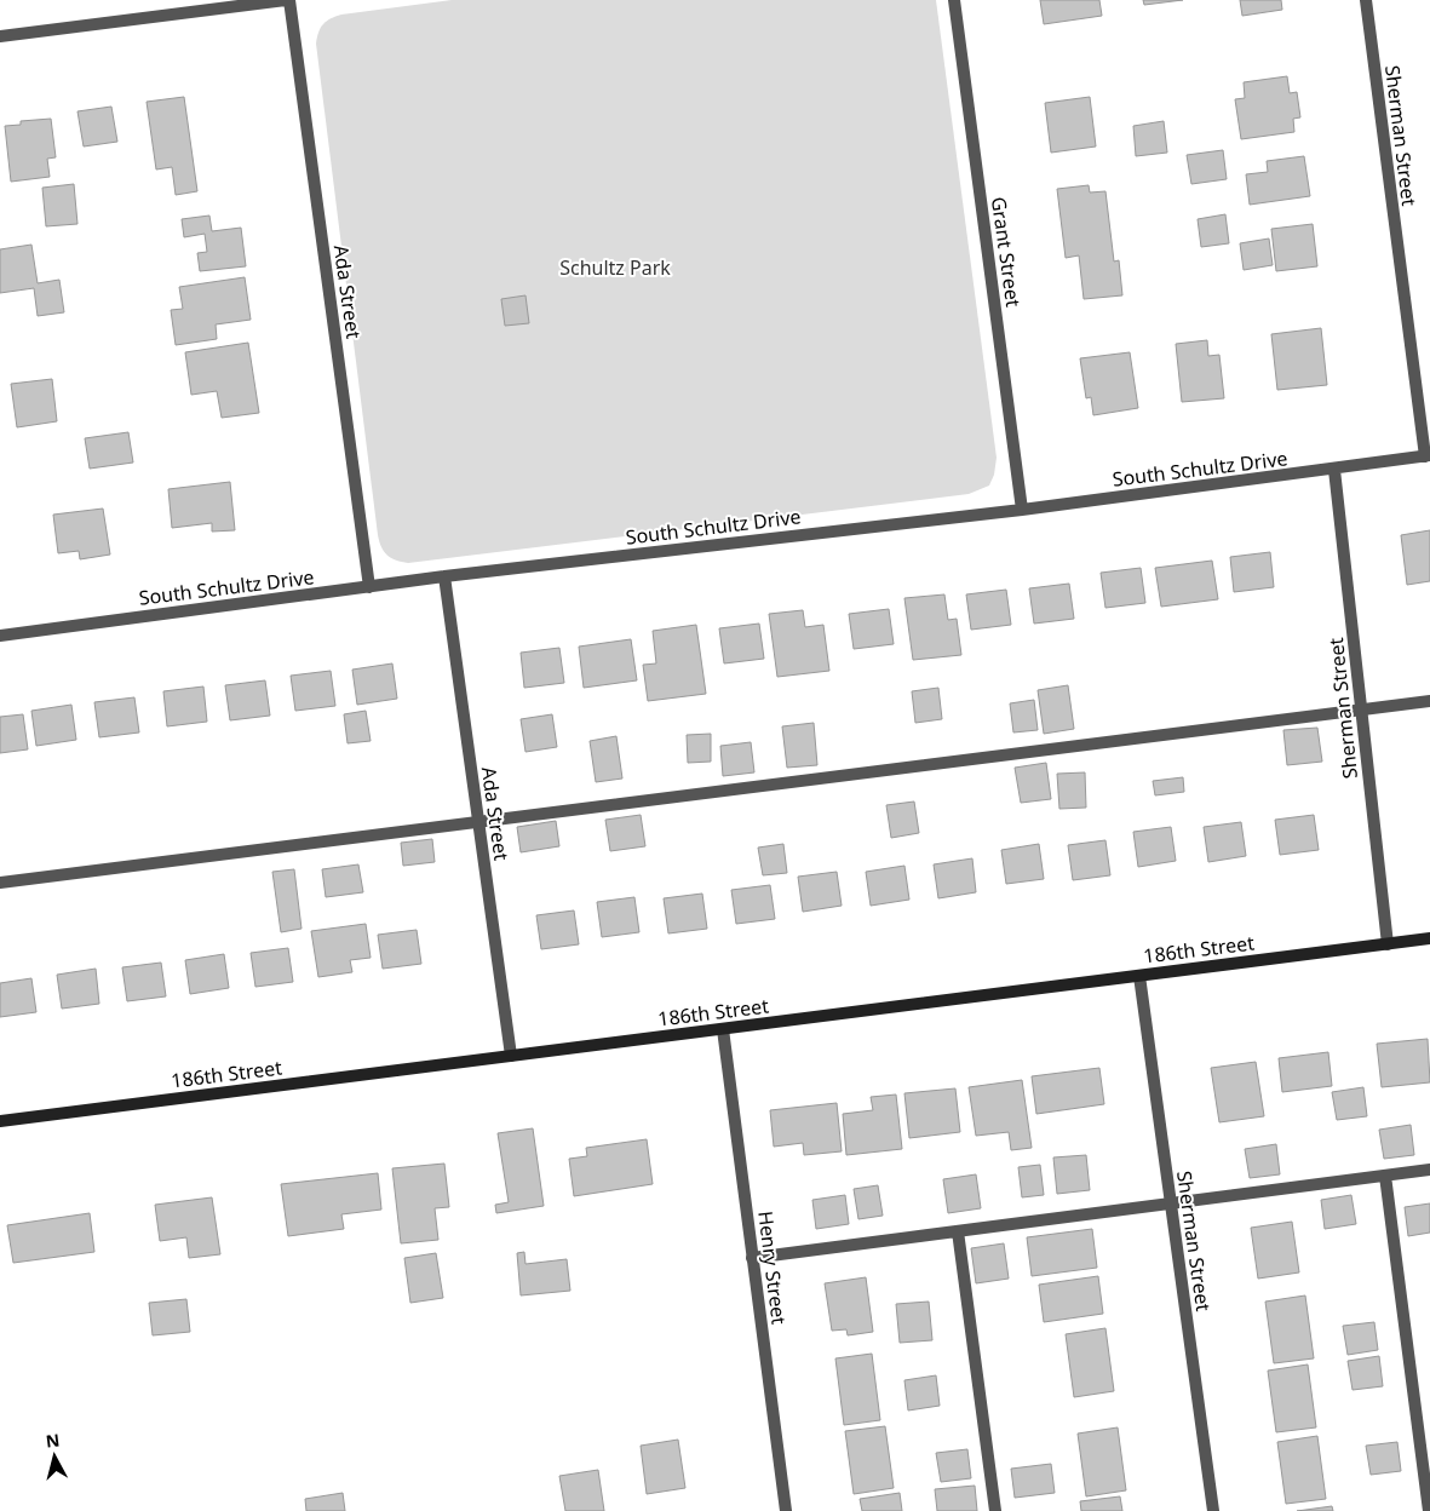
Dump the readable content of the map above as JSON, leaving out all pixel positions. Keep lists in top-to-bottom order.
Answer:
{
  "streets": {
    "street": [
      "Sherman Street",
      "Grant Street",
      "Ada Street",
      "South Schultz Drive",
      "186th Street",
      "Henry Street"
    ]
  },
  "crossings": [
    ["Sherman Street", "South Schultz Drive"],
    ["Sherman Street", "186th Street"],
    ["Grant Street", "South Schultz Drive"],
    ["Ada Street", "South Schultz Drive"],
    ["Ada Street", "186th Street"],
    ["186th Street", "Henry Street"]
  ],
  "parks": ["Schultz Park"],
  "north": "top"
}
